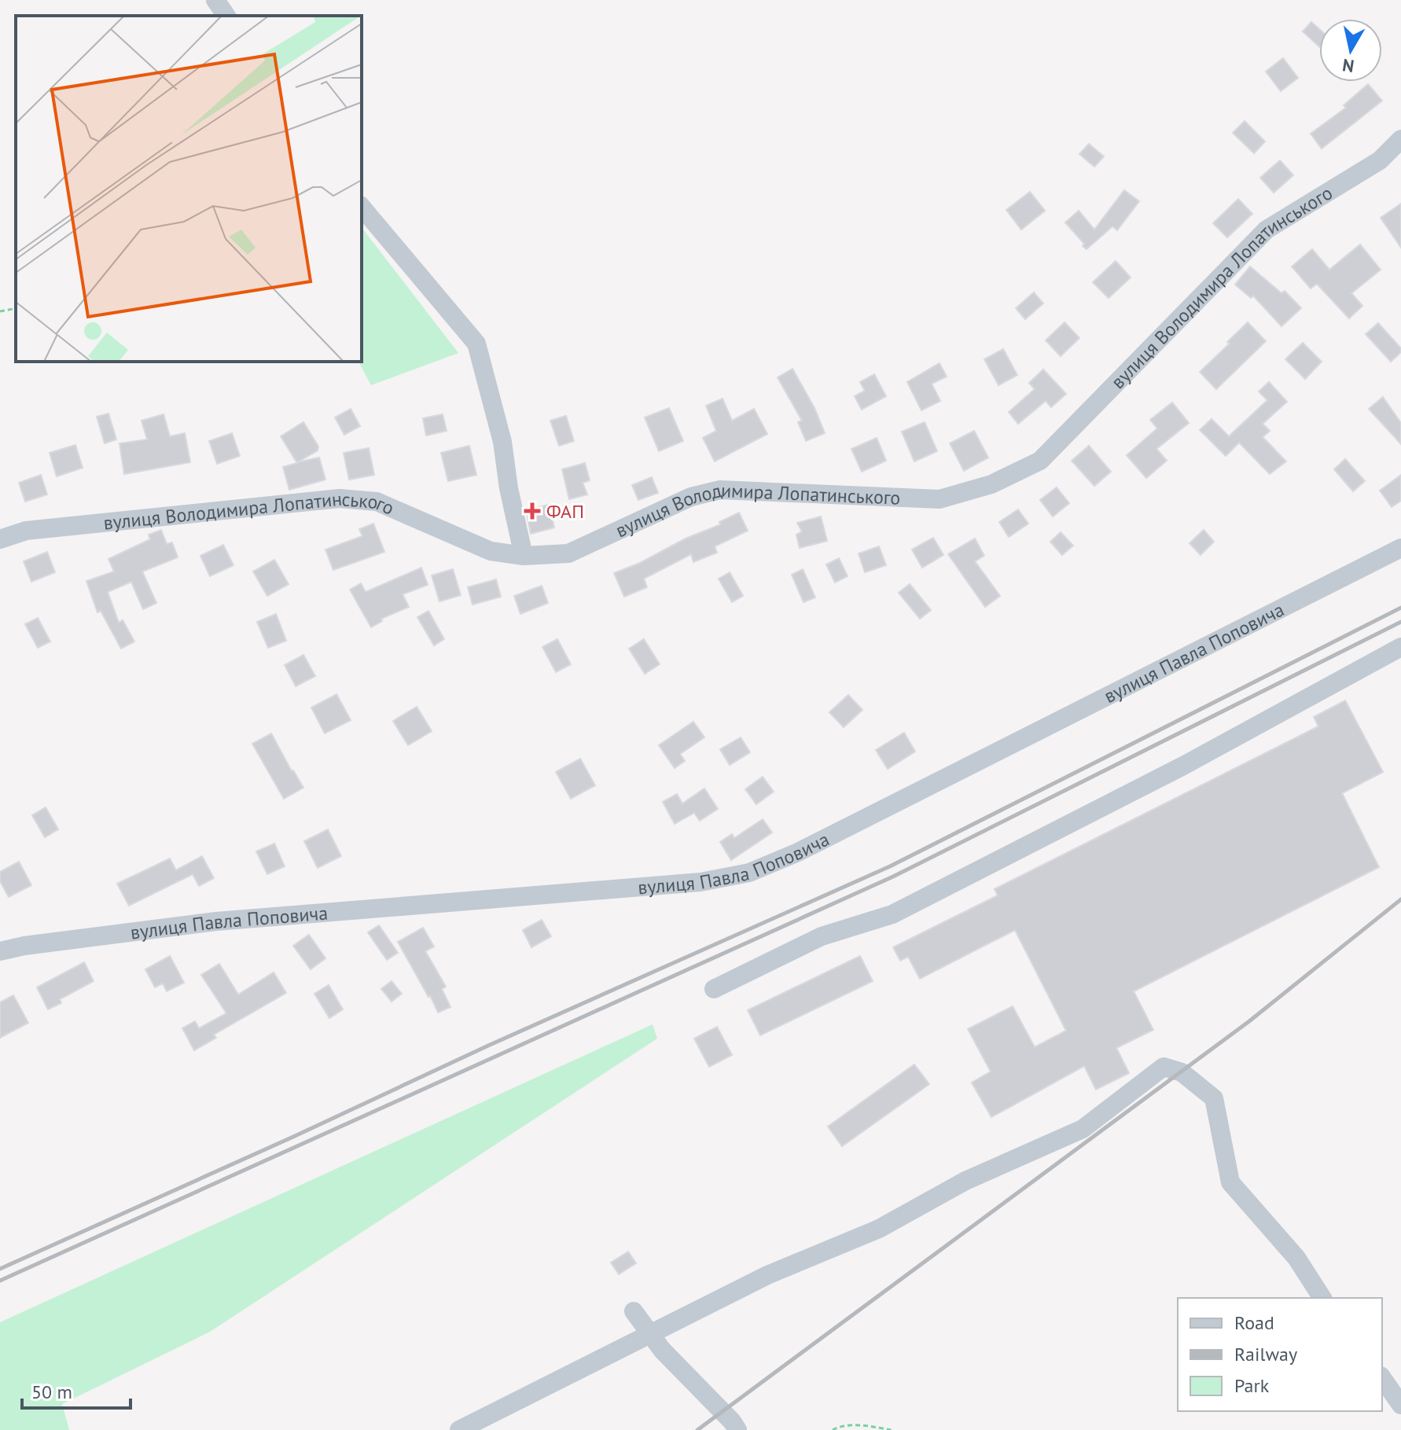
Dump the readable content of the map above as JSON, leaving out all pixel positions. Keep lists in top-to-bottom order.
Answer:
{
  "streets": {
    "street": ["вулиця Володимира Лопатинського", "вулиця Павла Поповича"]
  },
  "places": {
    "health": ["ФАП"]
  },
  "legend": ["Road", "Railway", "Park"],
  "scale_bar": "50 m",
  "north": "bottom"
}
